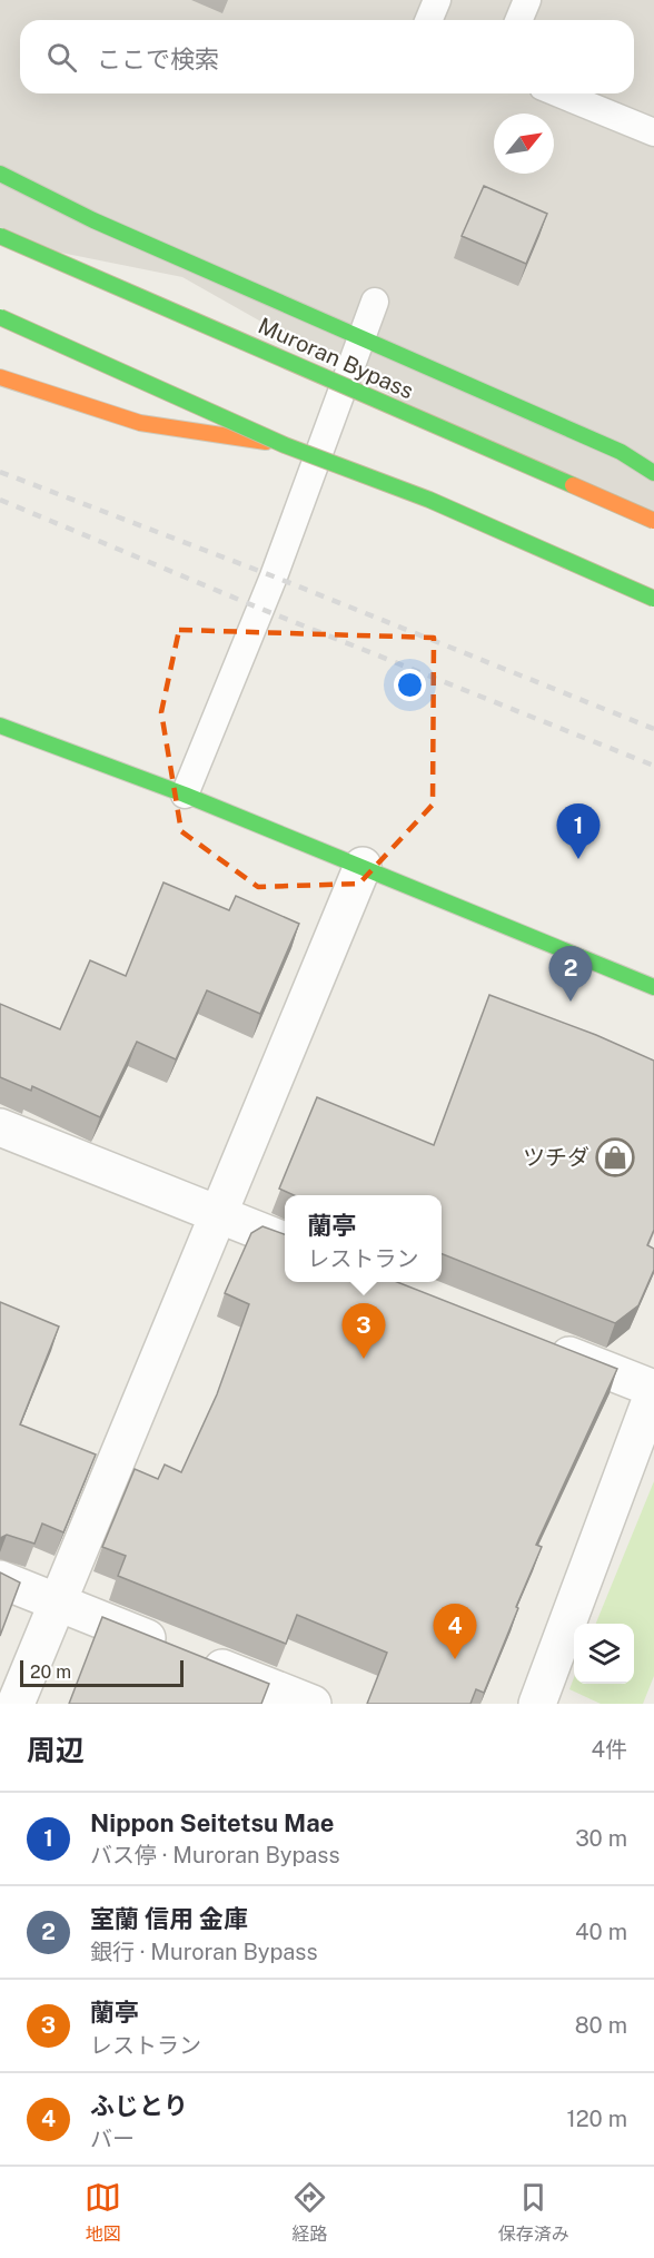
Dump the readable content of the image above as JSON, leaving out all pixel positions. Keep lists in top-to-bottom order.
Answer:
{
  "streets": {
    "main road": ["Muroran Bypass"]
  },
  "places": {
    "shop": ["ツチダ"]
  },
  "scale_bar": "20 m",
  "north": "top right",
  "page": {
    "search": "ここで検索",
    "pins": [
      "1",
      "2",
      "3",
      "4"
    ],
    "popup": ["蘭亭", "レストラン"],
    "scale": "20 m",
    "heading": ["周辺", "4件"],
    "list": [
      {
        "mark": "1",
        "name": "Nippon Seitetsu Mae",
        "note": "バス停 · Muroran Bypass",
        "value": "30 m"
      },
      {
        "mark": "2",
        "name": "室蘭 信用 金庫",
        "note": "銀行 · Muroran Bypass",
        "value": "40 m"
      },
      {
        "mark": "3",
        "name": "蘭亭",
        "note": "レストラン",
        "value": "80 m"
      },
      {
        "mark": "4",
        "name": "ふじとり",
        "note": "バー",
        "value": "120 m"
      }
    ],
    "nav": ["地図", "経路", "保存済み"]
  }
}
